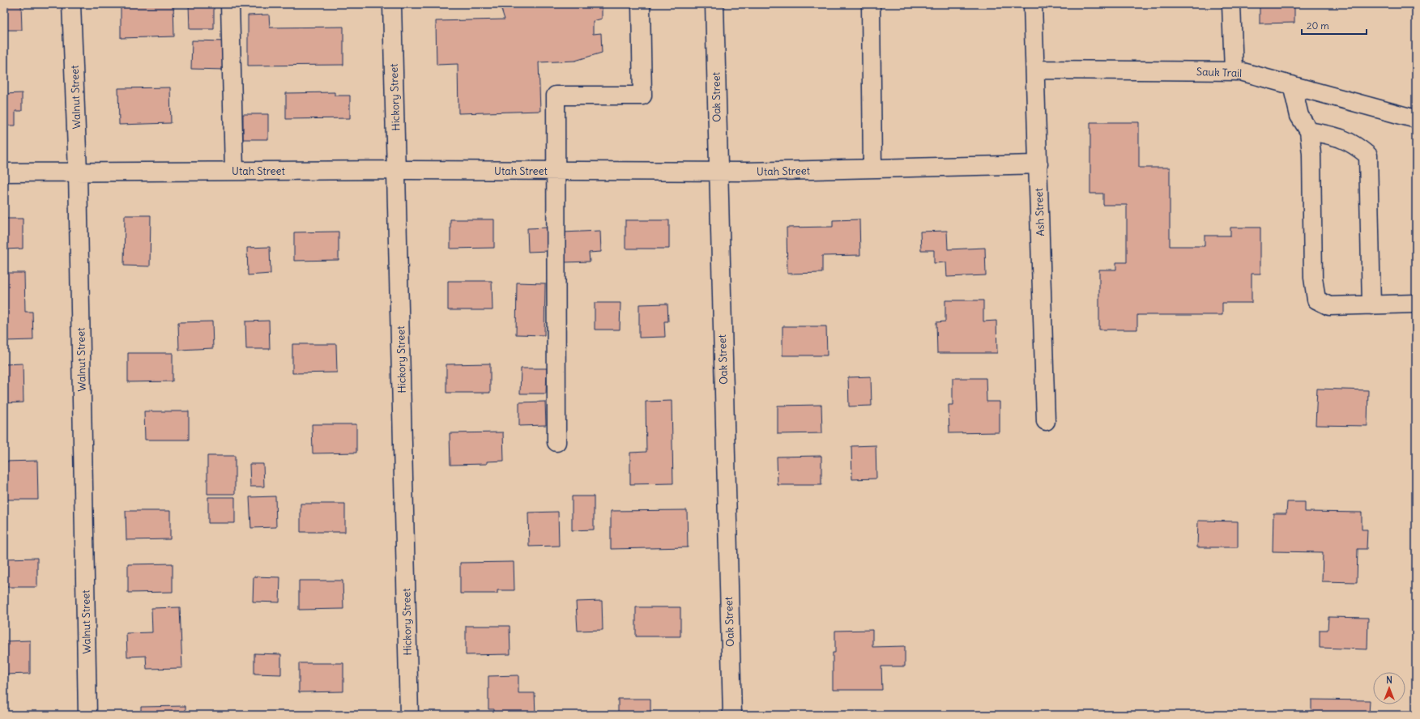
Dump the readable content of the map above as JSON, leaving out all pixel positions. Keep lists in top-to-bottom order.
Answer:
{
  "streets": {
    "street": [
      "Sauk Trail",
      "Walnut Street",
      "Hickory Street",
      "Oak Street",
      "Utah Street",
      "Ash Street"
    ]
  },
  "crossings": [
    ["Sauk Trail", "Ash Street"],
    ["Walnut Street", "Utah Street"],
    ["Hickory Street", "Utah Street"],
    ["Oak Street", "Utah Street"],
    ["Utah Street", "Ash Street"]
  ],
  "scale_bar": "20 m",
  "north": "top"
}
